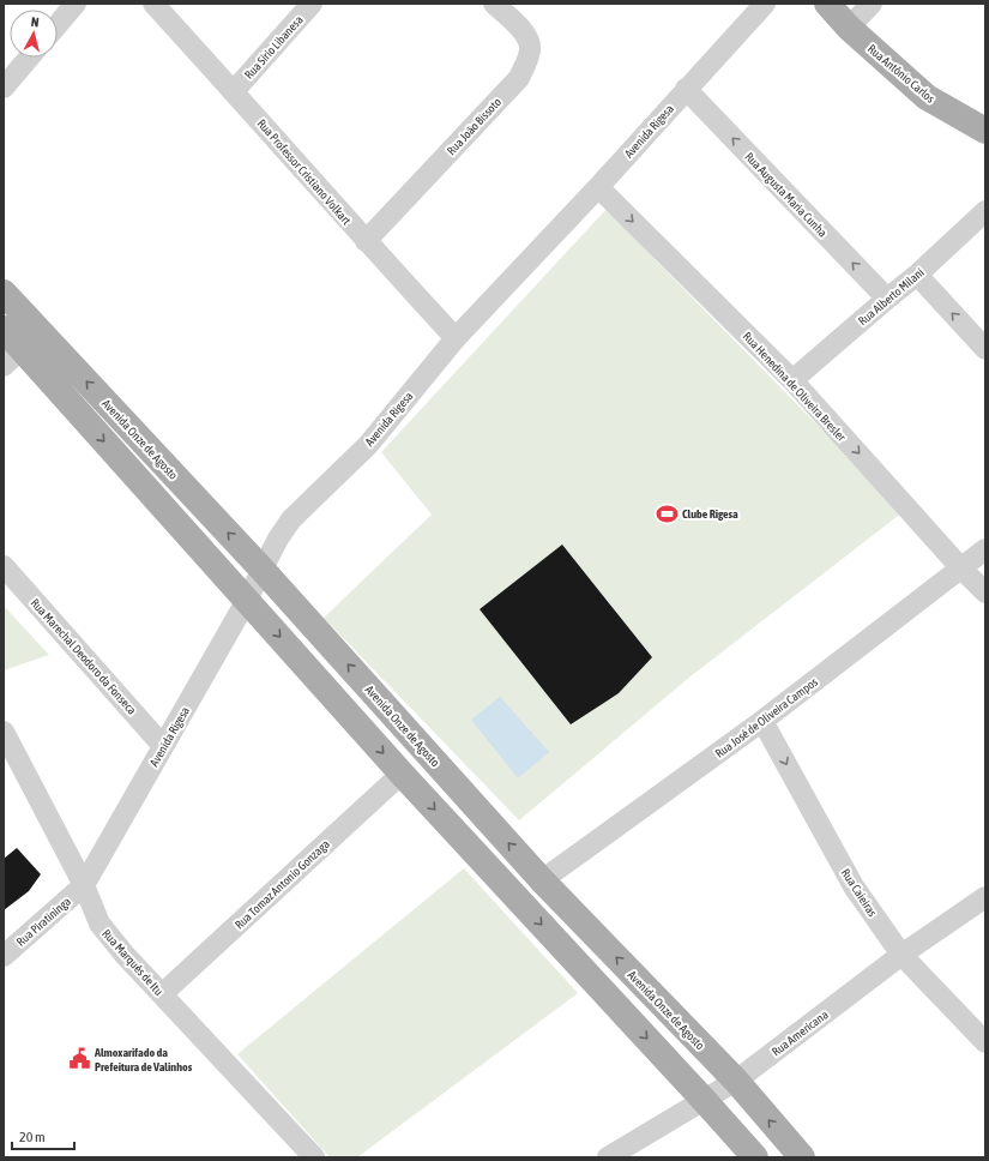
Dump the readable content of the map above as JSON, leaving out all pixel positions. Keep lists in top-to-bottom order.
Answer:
{
  "streets": {
    "main road": ["Rua Antônio Carlos", "Avenida Onze de Agosto"],
    "street": [
      "Rua Sírio Libanesa",
      "Rua João Bissoto",
      "Avenida Rigesa",
      "Rua Professor Cristiano Volkart",
      "Rua Augusta Maria Cunha",
      "Rua Alberto Milani",
      "Rua Henedina de Oliveira Bresler",
      "Rua Marechal Deodoro da Fonseca",
      "Rua José de Oliveira Campos",
      "Rua Tomaz Antonio Gonzaga",
      "Rua Caieiras",
      "Rua Piratininga",
      "Rua Marquês de Itu",
      "Rua Americana"
    ]
  },
  "crossings": [
    ["Rua Sírio Libanesa", "Rua Professor Cristiano Volkart"],
    ["Rua João Bissoto", "Rua Professor Cristiano Volkart"],
    ["Avenida Rigesa", "Rua Professor Cristiano Volkart"],
    ["Avenida Rigesa", "Rua Augusta Maria Cunha"],
    ["Avenida Rigesa", "Rua Henedina de Oliveira Bresler"],
    ["Avenida Rigesa", "Avenida Onze de Agosto"],
    ["Avenida Rigesa", "Rua Marechal Deodoro da Fonseca"],
    ["Avenida Rigesa", "Rua Piratininga"],
    ["Avenida Rigesa", "Rua Marquês de Itu"],
    ["Rua Augusta Maria Cunha", "Rua Alberto Milani"],
    ["Rua Alberto Milani", "Rua Henedina de Oliveira Bresler"],
    ["Rua Henedina de Oliveira Bresler", "Rua José de Oliveira Campos"],
    ["Avenida Onze de Agosto", "Rua José de Oliveira Campos"],
    ["Avenida Onze de Agosto", "Rua Americana"],
    ["Rua José de Oliveira Campos", "Rua Caieiras"],
    ["Rua Tomaz Antonio Gonzaga", "Rua Marquês de Itu"],
    ["Rua Caieiras", "Rua Americana"],
    ["Rua Piratininga", "Rua Marquês de Itu"]
  ],
  "one_way": ["Rua Augusta Maria Cunha", "Rua Henedina de Oliveira Bresler", "Rua Caieiras"],
  "places": {
    "sports": ["Clube Rigesa"],
    "public building": ["Almoxarifado da Prefeitura de Valinhos"]
  },
  "scale_bar": "20 m",
  "north": "top"
}
